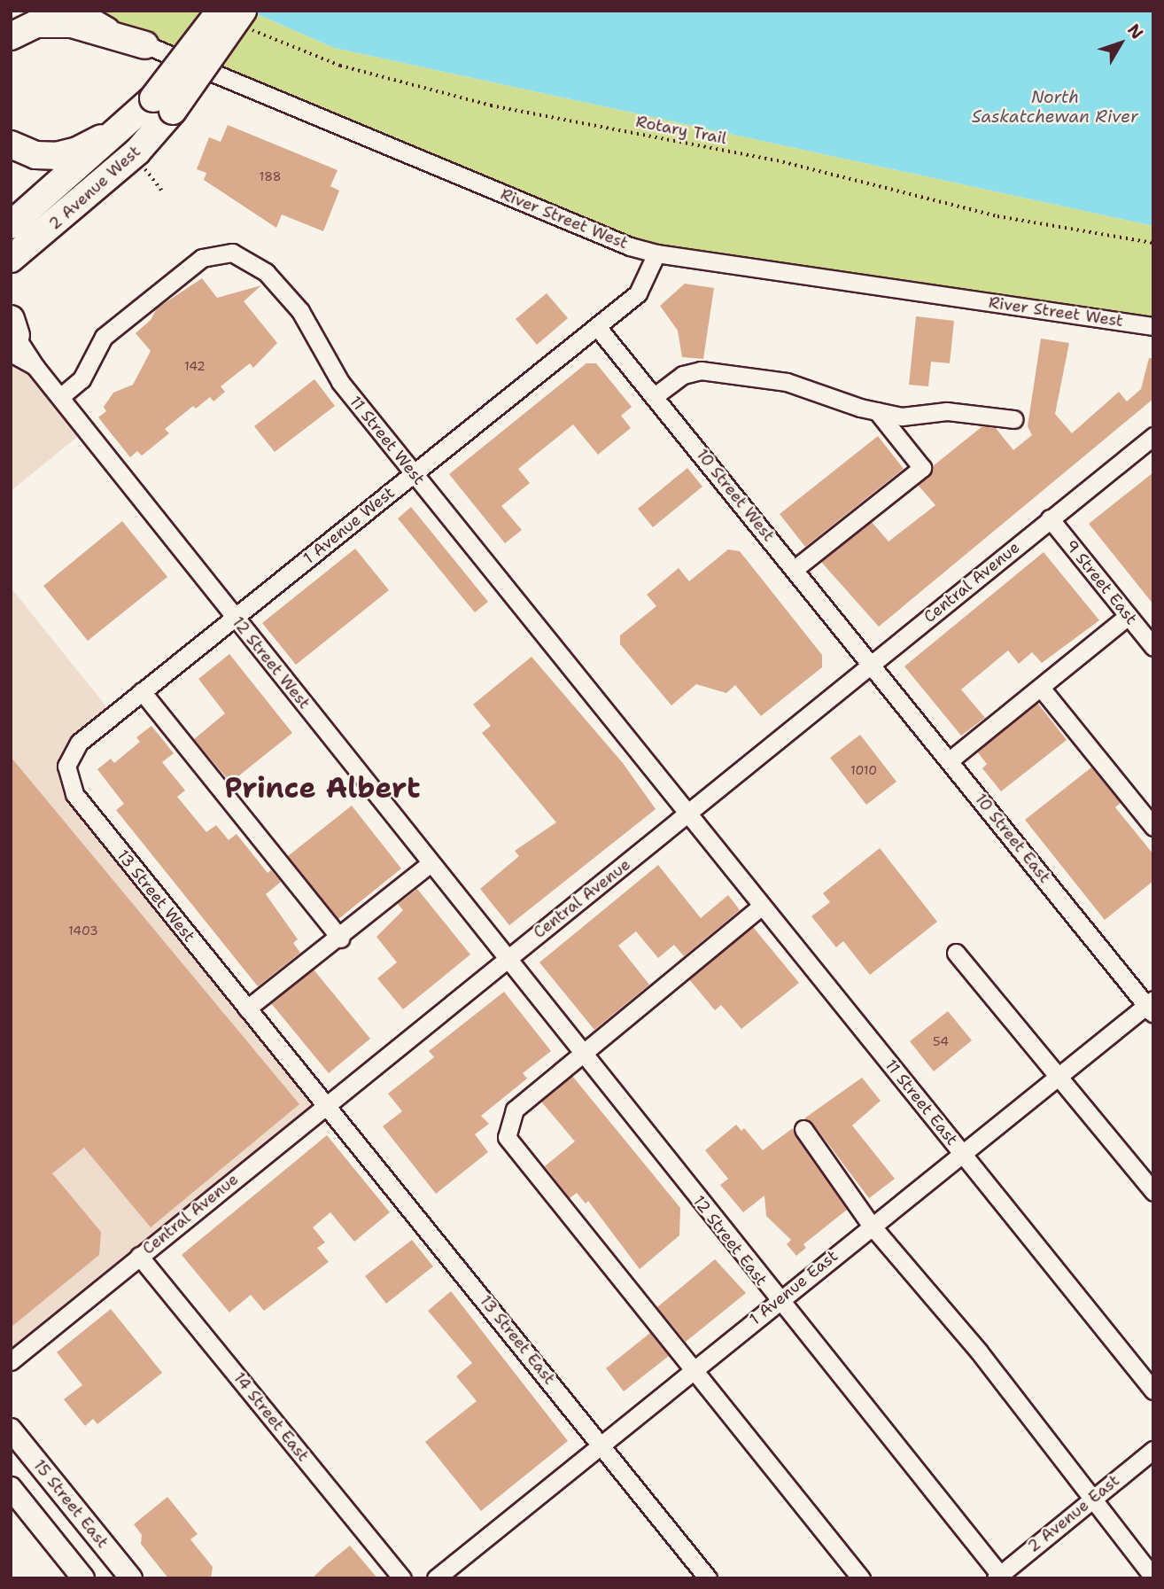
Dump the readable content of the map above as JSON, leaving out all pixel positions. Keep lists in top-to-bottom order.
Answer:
{
  "streets": {
    "highway": ["2 Avenue West"],
    "main road": ["15 Street East"],
    "street": [
      "River Street West",
      "11 Street West",
      "10 Street West",
      "1 Avenue West",
      "Central Avenue",
      "9 Street East",
      "12 Street West",
      "10 Street East",
      "13 Street West",
      "11 Street East",
      "12 Street East",
      "1 Avenue East",
      "13 Street East",
      "14 Street East",
      "2 Avenue East"
    ],
    "path": ["Rotary Trail"]
  },
  "crossings": [
    ["River Street West", "1 Avenue West"],
    ["11 Street West", "1 Avenue West"],
    ["11 Street West", "Central Avenue"],
    ["11 Street West", "12 Street West"],
    ["11 Street West", "11 Street East"],
    ["10 Street West", "1 Avenue West"],
    ["10 Street West", "Central Avenue"],
    ["10 Street West", "10 Street East"],
    ["1 Avenue West", "12 Street West"],
    ["1 Avenue West", "13 Street West"],
    ["Central Avenue", "9 Street East"],
    ["Central Avenue", "12 Street West"],
    ["Central Avenue", "10 Street East"],
    ["Central Avenue", "13 Street West"],
    ["Central Avenue", "11 Street East"],
    ["Central Avenue", "12 Street East"],
    ["Central Avenue", "13 Street East"],
    ["Central Avenue", "14 Street East"],
    ["12 Street West", "12 Street East"],
    ["10 Street East", "1 Avenue East"],
    ["13 Street West", "13 Street East"],
    ["11 Street East", "1 Avenue East"],
    ["12 Street East", "1 Avenue East"],
    ["12 Street East", "2 Avenue East"],
    ["1 Avenue East", "13 Street East"]
  ],
  "districts": ["Prince Albert"],
  "water": ["North Saskatchewan River"],
  "house_numbers": [
    "188",
    "142",
    "1010",
    "1403",
    "54"
  ],
  "north": "top right"
}
